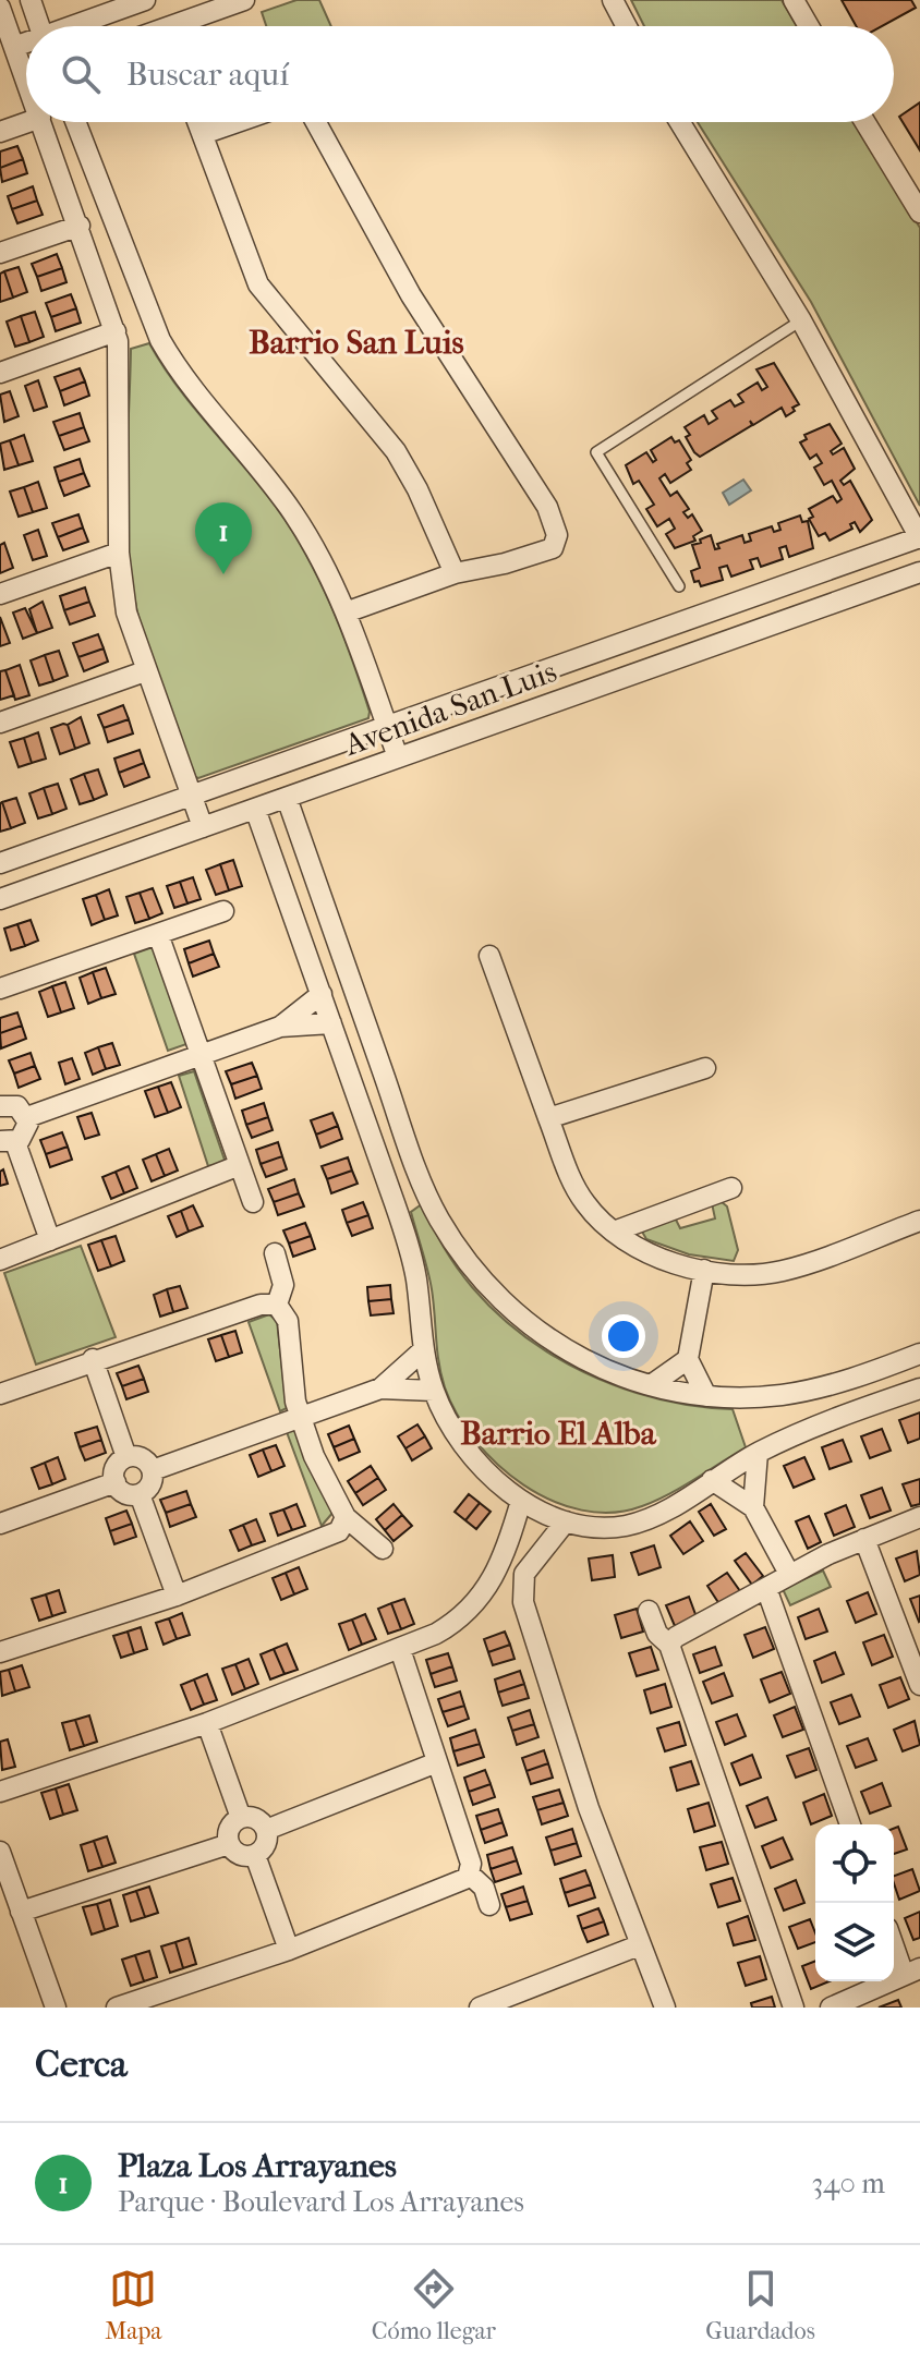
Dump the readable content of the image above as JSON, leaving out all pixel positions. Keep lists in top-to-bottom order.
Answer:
{
  "streets": {
    "street": ["Avenida San Luis"]
  },
  "districts": ["Barrio San Luis", "Barrio El Alba"],
  "page": {
    "search": "Buscar aquí",
    "pins": "1",
    "heading": "Cerca",
    "list": [
      {
        "mark": "1",
        "name": "Plaza Los Arrayanes",
        "note": "Parque · Boulevard Los Arrayanes",
        "value": "340 m"
      }
    ],
    "nav": ["Mapa", "Cómo llegar", "Guardados"]
  }
}
